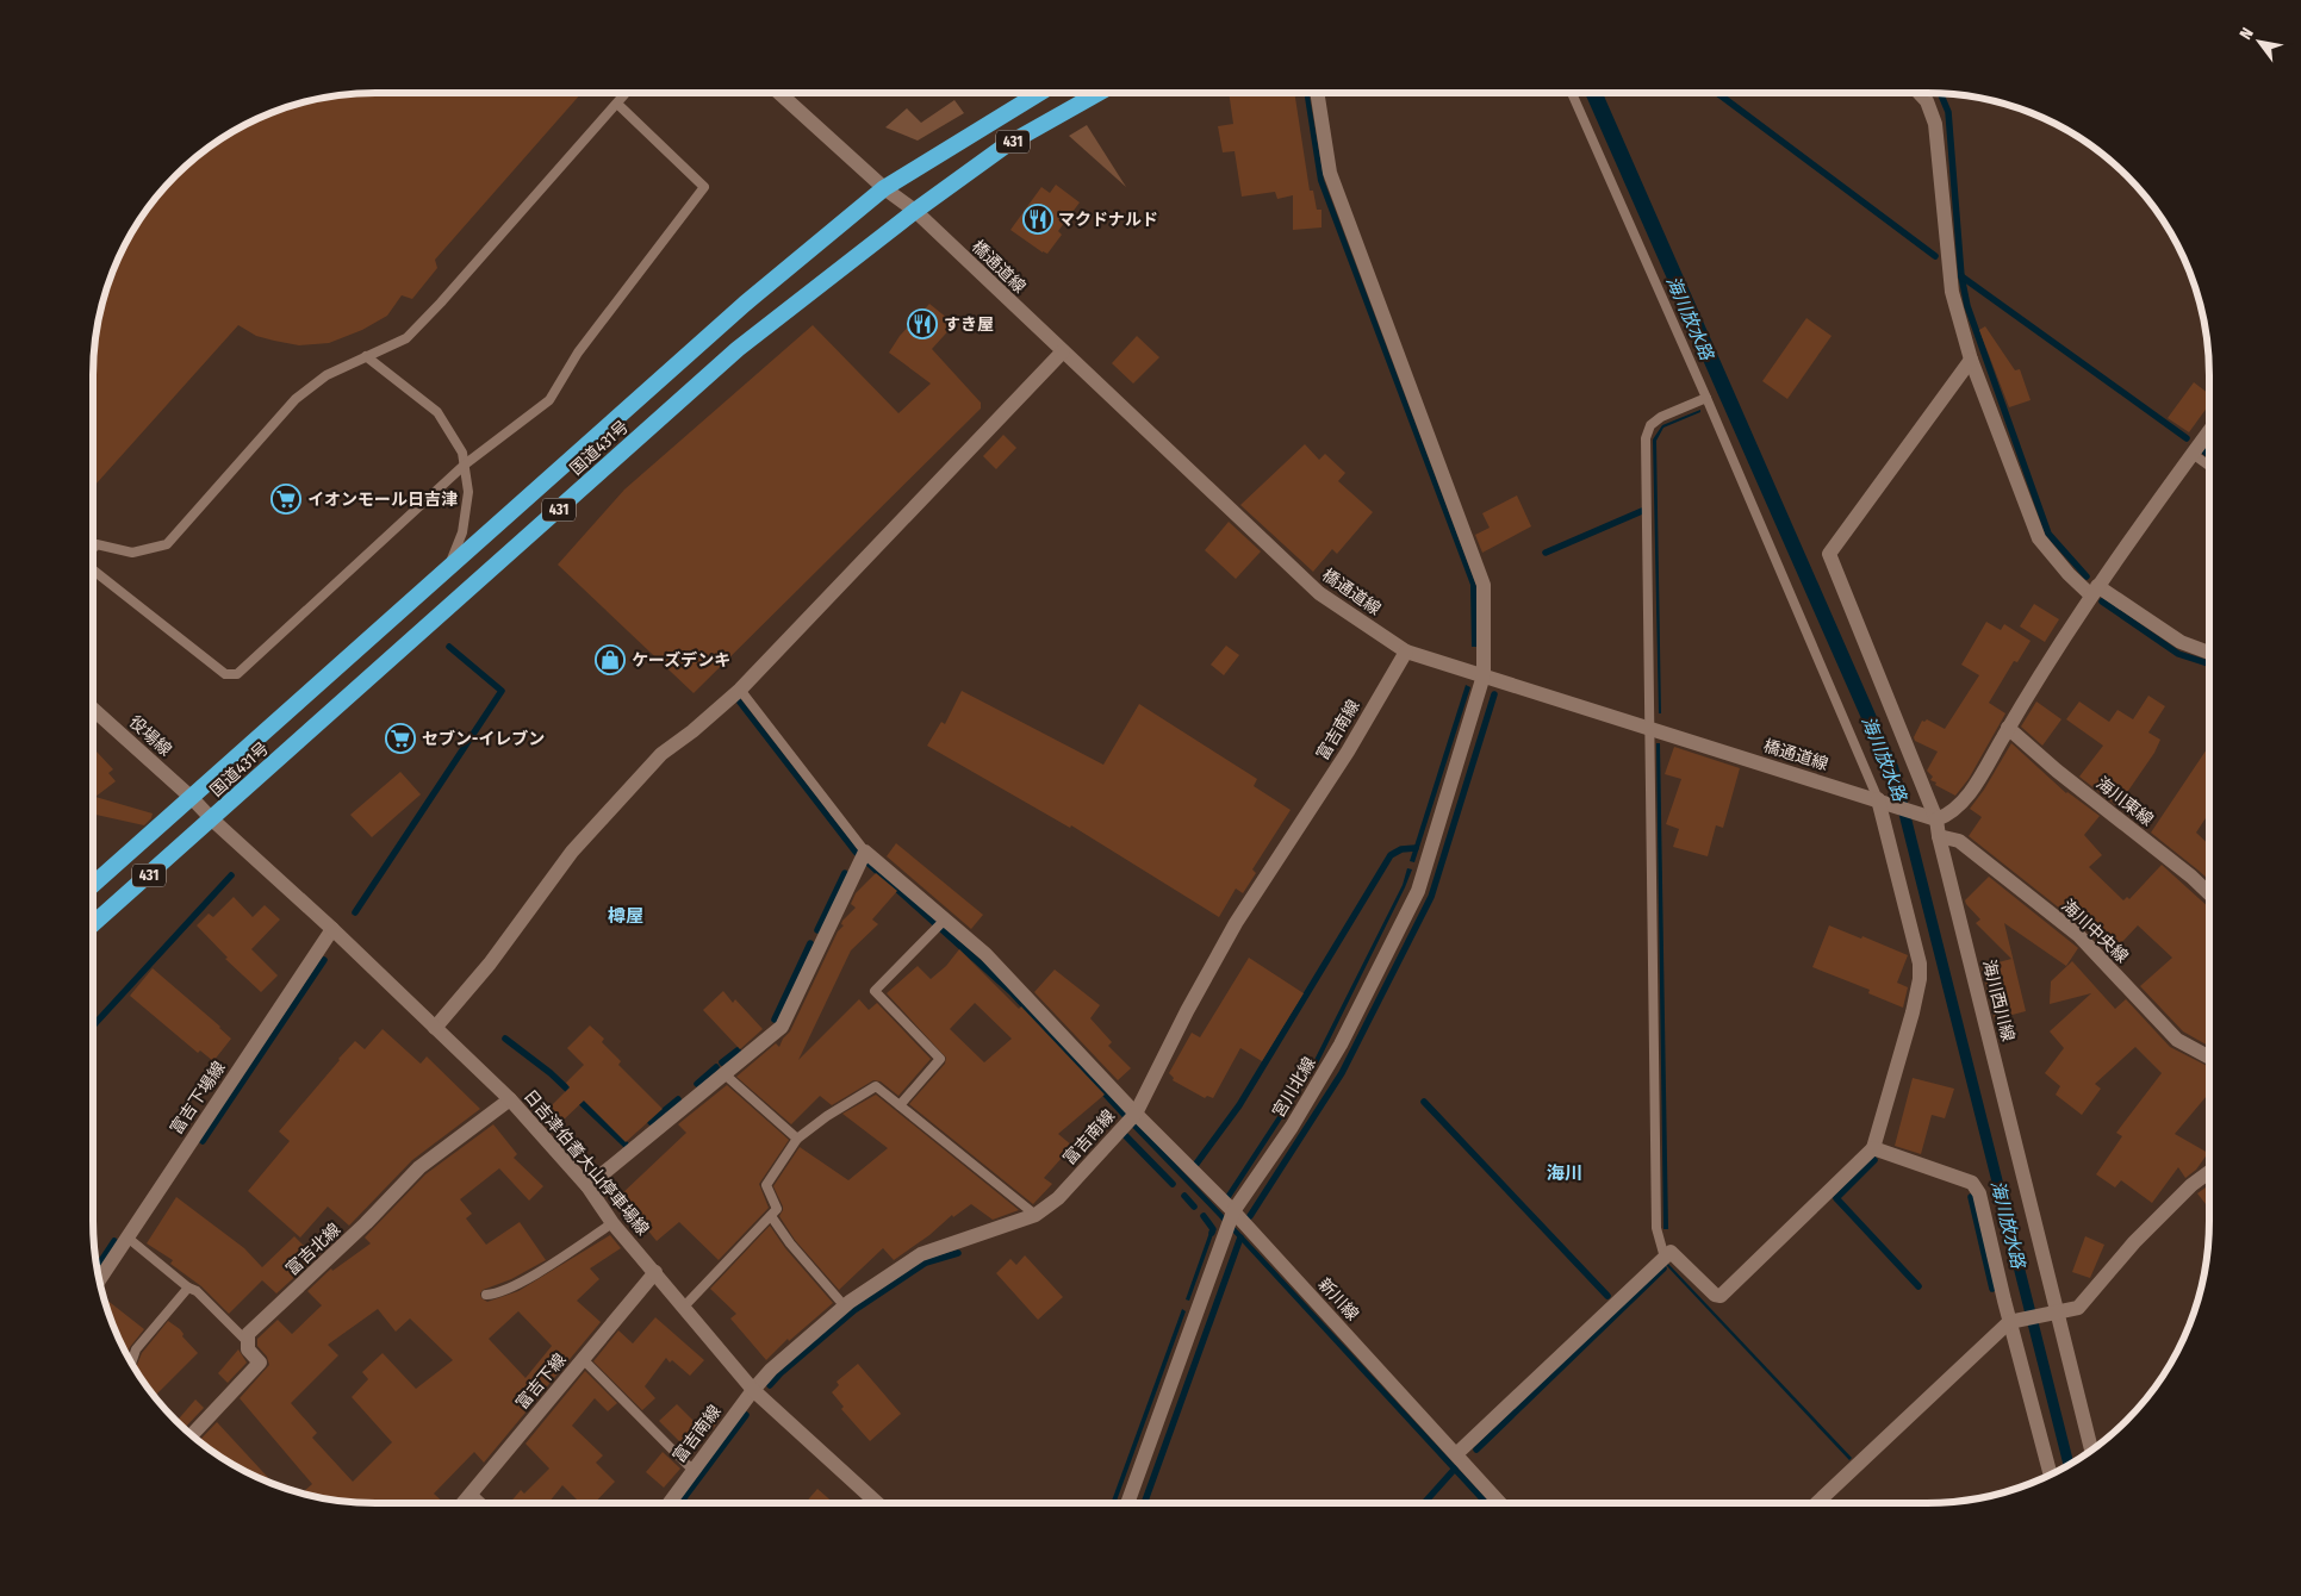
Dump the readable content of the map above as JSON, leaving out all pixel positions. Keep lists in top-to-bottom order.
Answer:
{
  "streets": {
    "highway": ["431", "国道431号"],
    "street": [
      "橋通道線",
      "富吉南線",
      "役場線",
      "海川東線",
      "海川中央線",
      "海川西川線",
      "宮川北線",
      "富吉下場線",
      "日吉津伯耆大山停車場線",
      "富吉北線",
      "新川線",
      "富吉下線"
    ]
  },
  "crossings": [
    ["橋通道線", "国道431号"],
    ["橋通道線", "富吉南線"],
    ["橋通道線", "海川西川線"],
    ["橋通道線", "宮川北線"],
    ["国道431号", "役場線"],
    ["国道431号", "日吉津伯耆大山停車場線"],
    ["富吉南線", "日吉津伯耆大山停車場線"],
    ["富吉南線", "新川線"],
    ["役場線", "日吉津伯耆大山停車場線"],
    ["海川中央線", "海川西川線"],
    ["宮川北線", "新川線"],
    ["富吉下場線", "日吉津伯耆大山停車場線"],
    ["日吉津伯耆大山停車場線", "富吉北線"],
    ["日吉津伯耆大山停車場線", "富吉下線"]
  ],
  "districts": ["樽屋", "海川"],
  "water": ["海川放水路"],
  "places": {
    "restaurant": ["マクドナルド", "すき屋"],
    "supermarket": ["イオンモール日吉津", "セブン-イレブン"],
    "shop": ["ケーズデンキ"]
  },
  "north": "top left"
}
